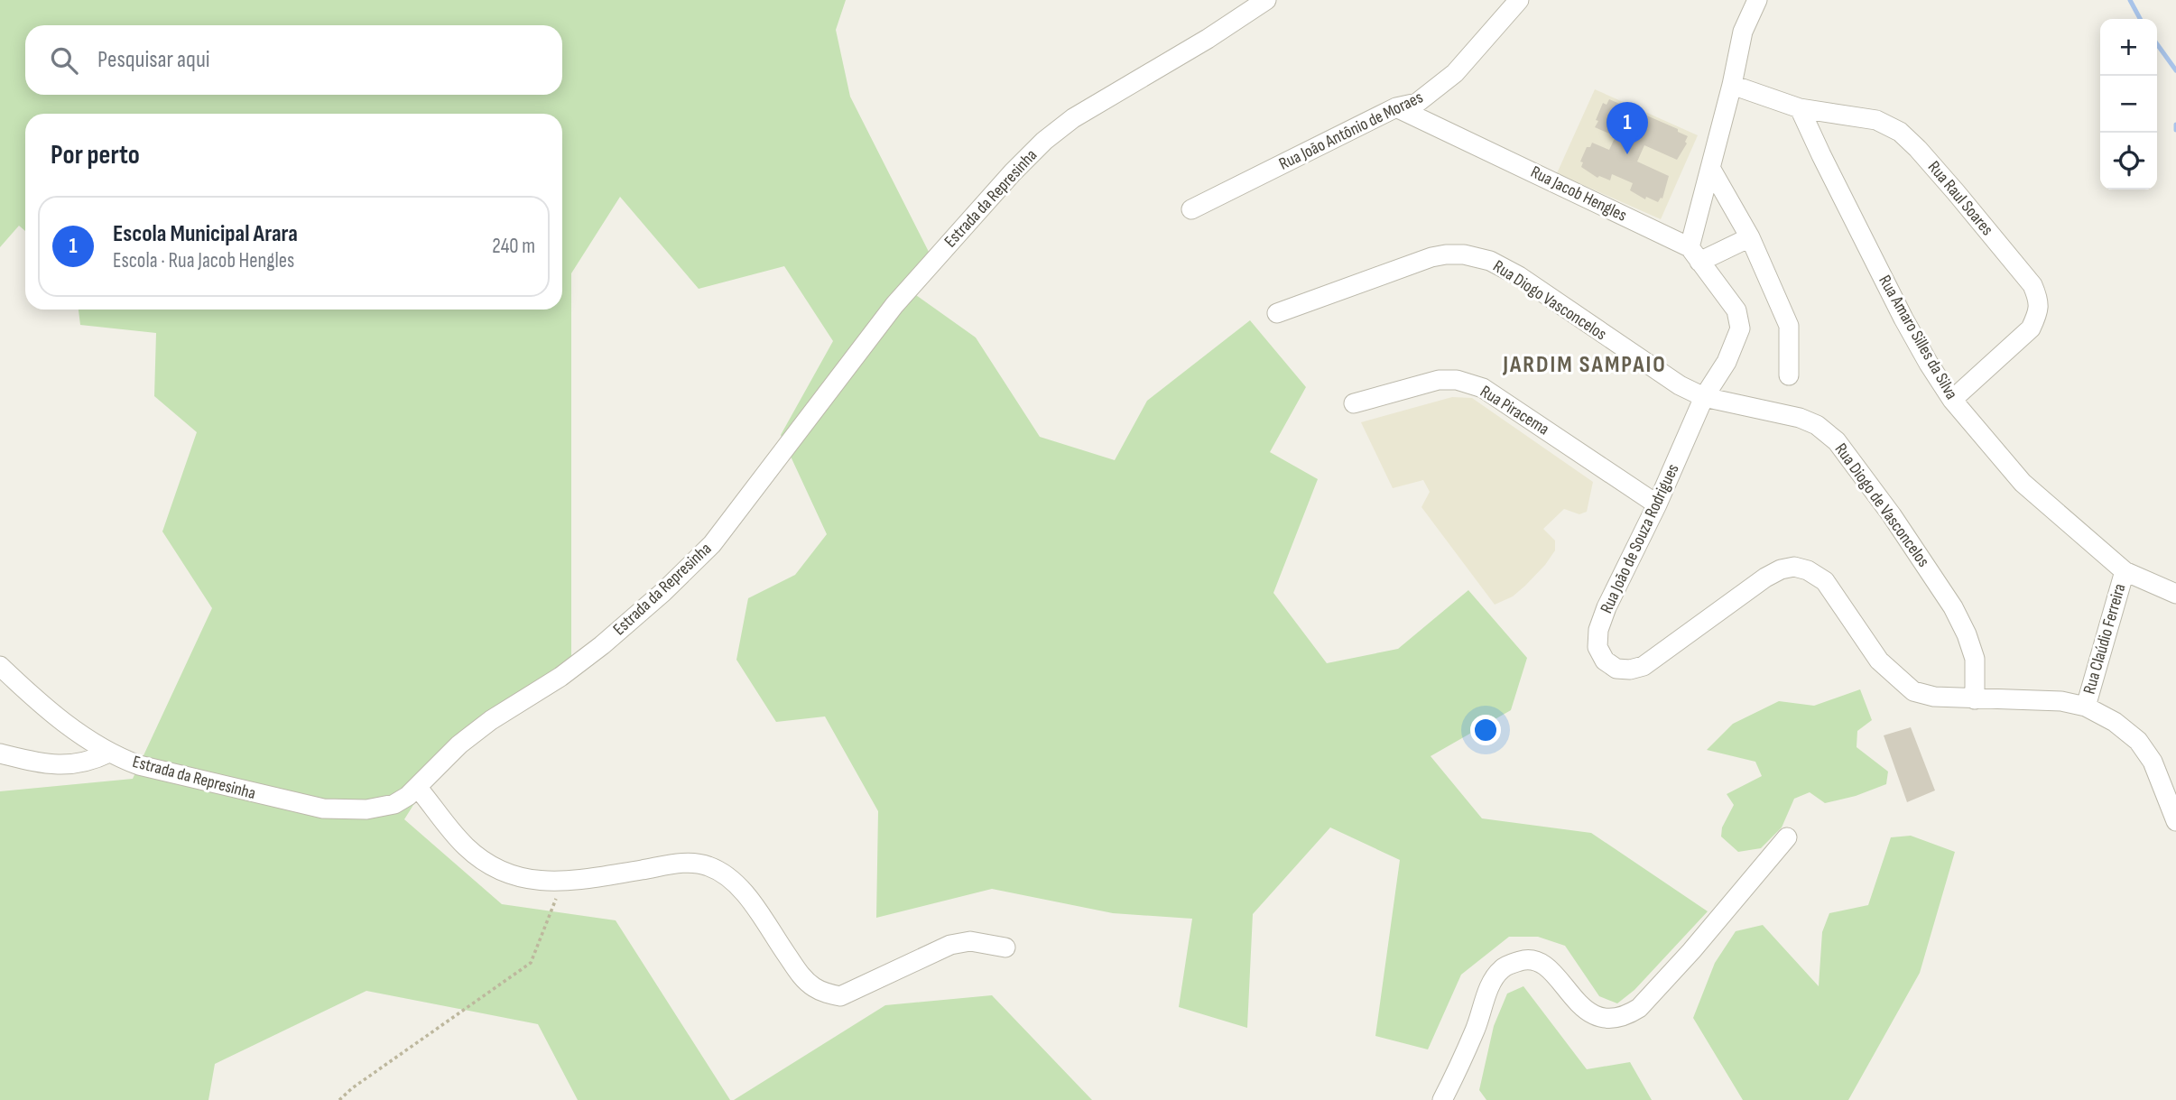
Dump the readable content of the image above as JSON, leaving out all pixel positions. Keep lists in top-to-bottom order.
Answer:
{
  "streets": {
    "street": [
      "Rua João Antônio de Moraes",
      "Rua Jacob Hengles",
      "Estrada da Represinha",
      "Rua Raul Soares",
      "Rua Diogo Vasconcelos",
      "Rua Amaro Silles da Silva",
      "Rua Piracema",
      "Rua Diogo de Vasconcelos",
      "Rua João de Souza Rodrigues",
      "Rua Claúdio Ferreira"
    ]
  },
  "crossings": [
    ["Rua João Antônio de Moraes", "Rua Jacob Hengles"],
    ["Rua Jacob Hengles", "Rua João de Souza Rodrigues"],
    ["Rua Raul Soares", "Rua Amaro Silles da Silva"],
    ["Rua Diogo Vasconcelos", "Rua Diogo de Vasconcelos"],
    ["Rua Diogo Vasconcelos", "Rua João de Souza Rodrigues"],
    ["Rua Amaro Silles da Silva", "Rua Claúdio Ferreira"],
    ["Rua Piracema", "Rua João de Souza Rodrigues"],
    ["Rua Diogo de Vasconcelos", "Rua João de Souza Rodrigues"],
    ["Rua João de Souza Rodrigues", "Rua Claúdio Ferreira"]
  ],
  "districts": ["JARDIM SAMPAIO"],
  "page": {
    "map_buttons": ["+", "−"],
    "search": "Pesquisar aqui",
    "pins": "1",
    "heading": "Por perto",
    "list": [
      {
        "mark": "1",
        "name": "Escola Municipal Arara",
        "note": "Escola · Rua Jacob Hengles",
        "value": "240 m"
      }
    ]
  }
}
